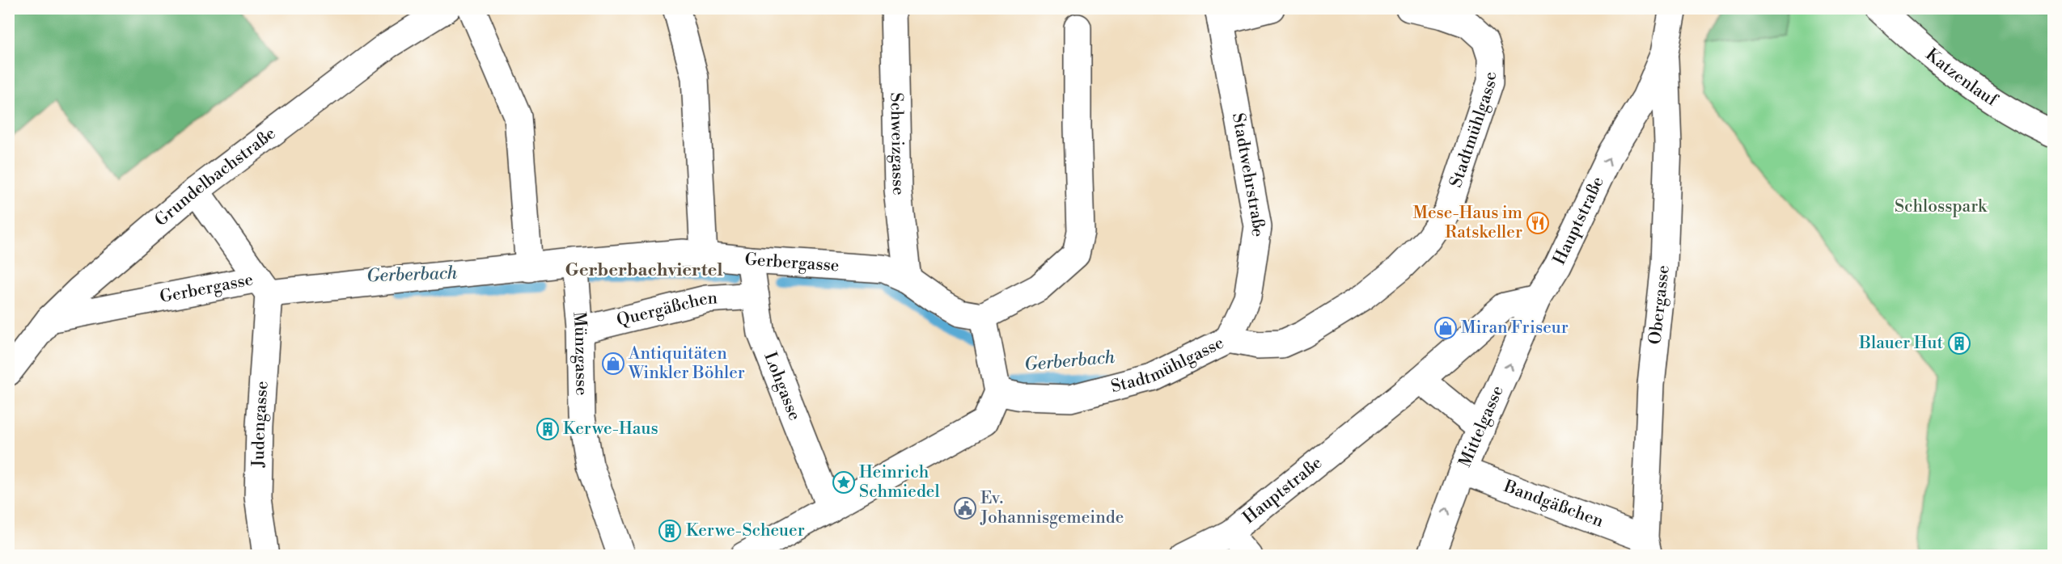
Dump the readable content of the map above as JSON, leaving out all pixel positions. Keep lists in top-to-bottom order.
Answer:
{
  "streets": {
    "street": [
      "Katzenlauf",
      "Stadtmühlgasse",
      "Schweizgasse",
      "Stadtwehrstraße",
      "Grundelbachstraße",
      "Hauptstraße",
      "Gerbergasse",
      "Obergasse",
      "Quergäßchen",
      "Münzgasse",
      "Lohgasse",
      "Judengasse",
      "Mittelgasse",
      "Bandgäßchen"
    ]
  },
  "crossings": [
    ["Stadtmühlgasse", "Stadtwehrstraße"],
    ["Schweizgasse", "Gerbergasse"],
    ["Grundelbachstraße", "Gerbergasse"],
    ["Hauptstraße", "Obergasse"],
    ["Hauptstraße", "Mittelgasse"],
    ["Gerbergasse", "Münzgasse"],
    ["Gerbergasse", "Lohgasse"],
    ["Gerbergasse", "Judengasse"],
    ["Obergasse", "Bandgäßchen"],
    ["Quergäßchen", "Münzgasse"],
    ["Quergäßchen", "Lohgasse"],
    ["Mittelgasse", "Bandgäßchen"]
  ],
  "one_way": ["Hauptstraße", "Mittelgasse"],
  "districts": ["Gerberbachviertel"],
  "water": ["Gerberbach"],
  "parks": ["Schlosspark"],
  "places": {
    "restaurant": ["Mese-Haus im Ratskeller"],
    "shop": ["Miran Friseur", "Antiquitäten Winkler Böhler"],
    "building": ["Blauer Hut", "Kerwe-Haus", "Kerwe-Scheuer"],
    "place": ["Heinrich Schmiedel"],
    "public building": ["Ev. Johannisgemeinde"]
  }
}
